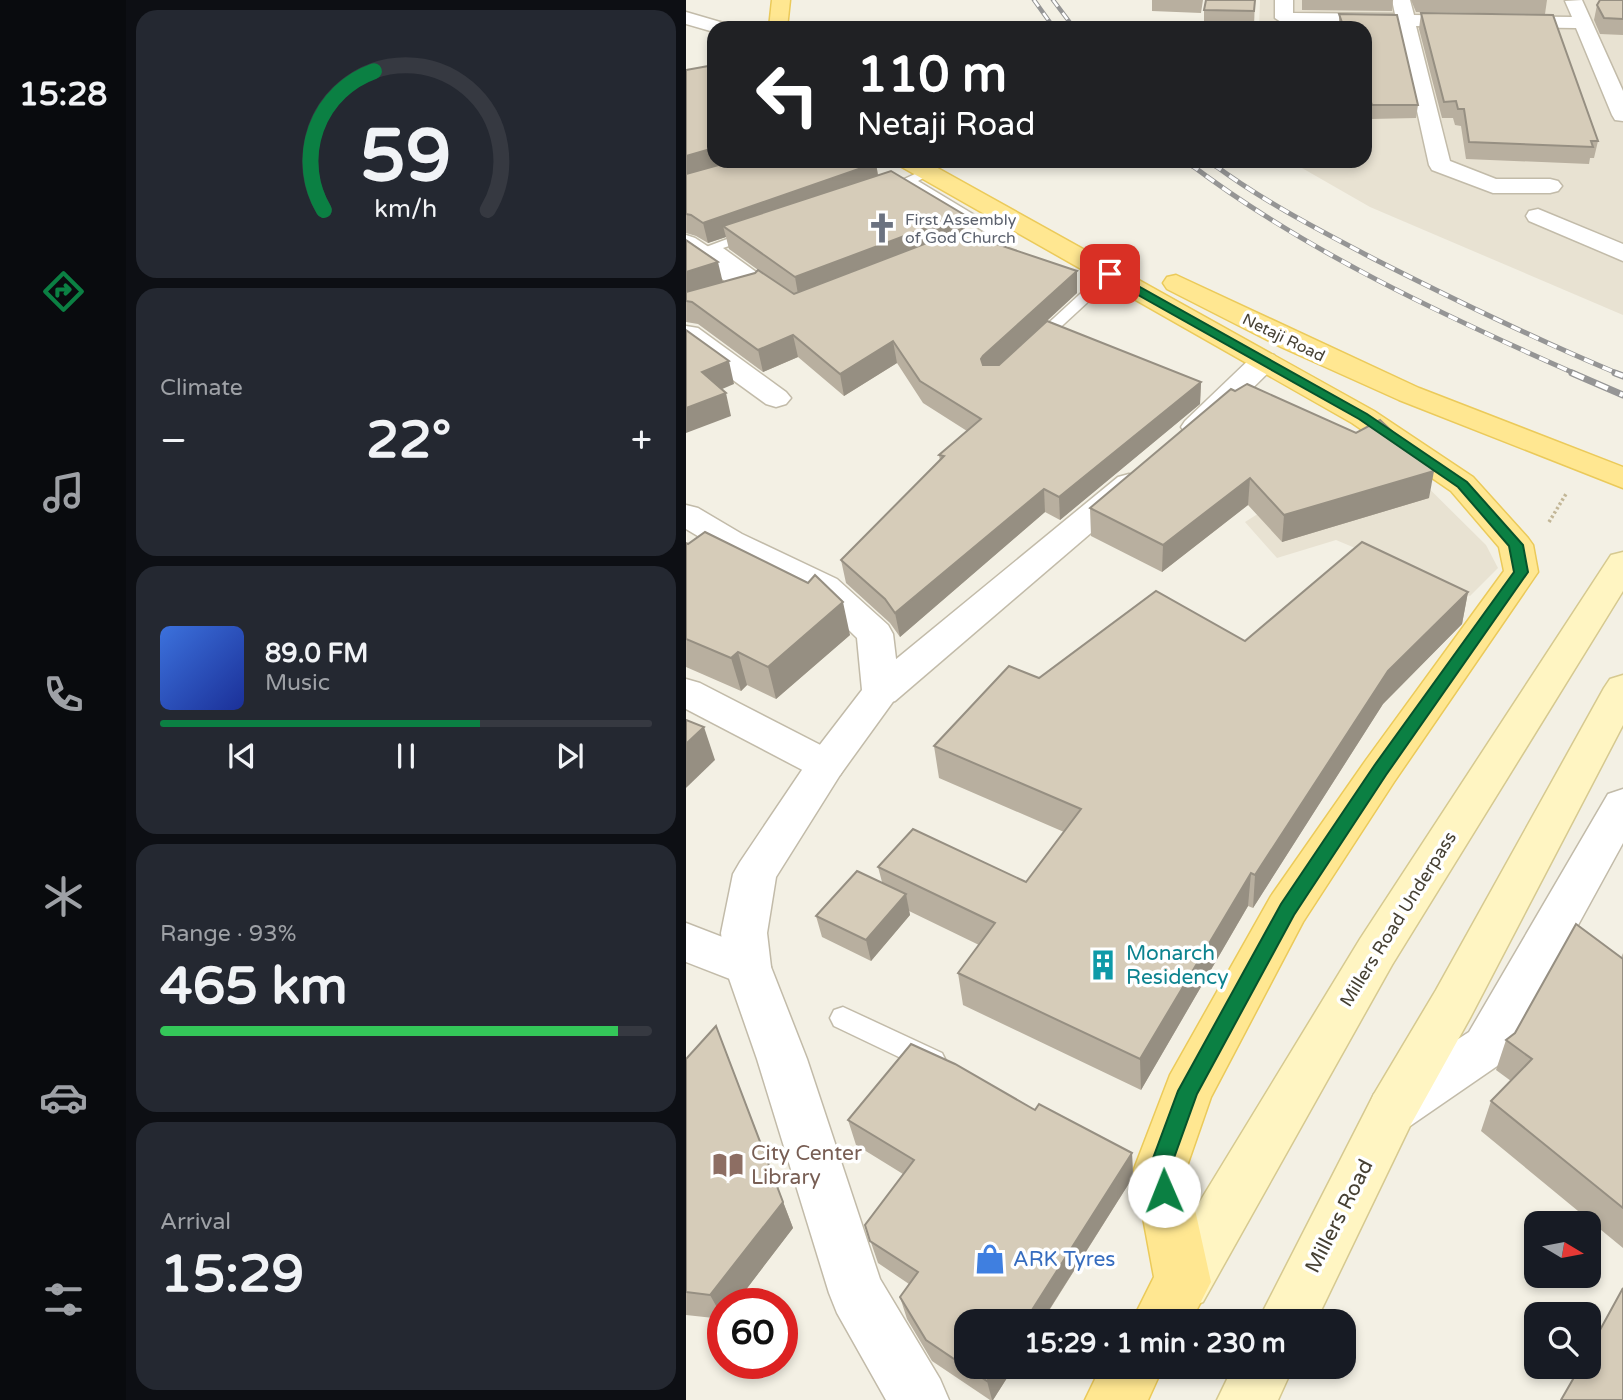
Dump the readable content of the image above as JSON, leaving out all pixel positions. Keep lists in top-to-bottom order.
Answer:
{
  "streets": {
    "main road": ["Netaji Road", "Millers Road Underpass", "Millers Road"]
  },
  "places": {
    "church": ["First Assembly of God Church"],
    "building": ["Monarch Residency"],
    "library": ["City Center Library"],
    "shop": ["ARK Tyres"]
  },
  "north": "right",
  "page": {
    "tabs": "15:28",
    "turn": ["110 m", "Netaji Road"],
    "tile": [
      "Climate",
      ["Range · 93%", "465 km"],
      ["Arrival", "15:29"]
    ],
    "heat": ["−", "22°", "+"],
    "song": ["89.0 FM", "Music"],
    "limit": "60",
    "trip": "15:29 · 1 min · 230 m",
    "gauge": ["59", "km/h"]
  }
}
